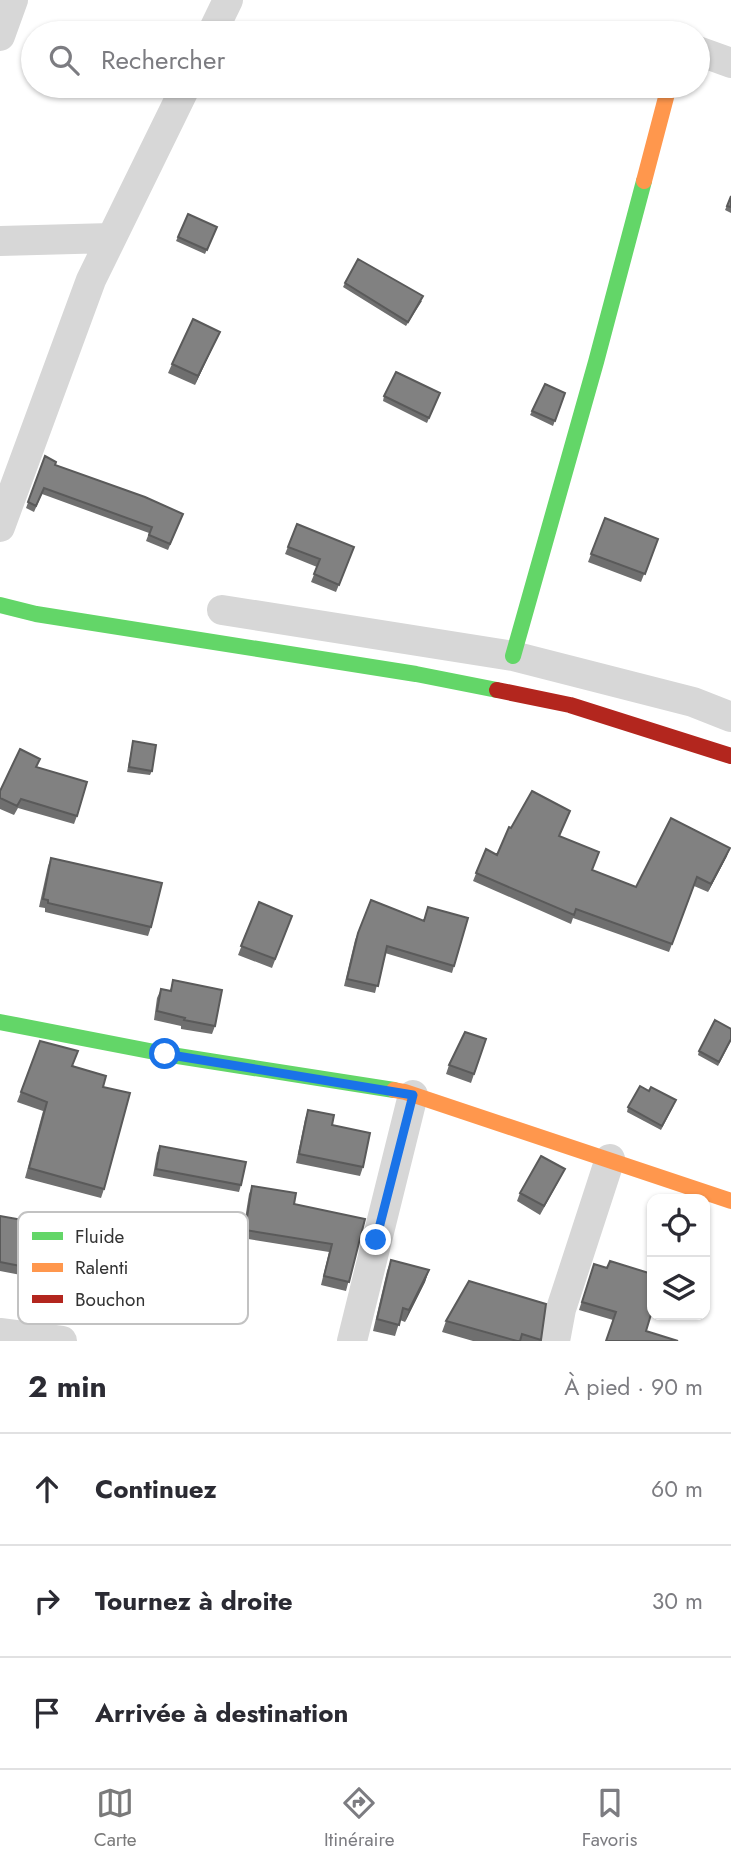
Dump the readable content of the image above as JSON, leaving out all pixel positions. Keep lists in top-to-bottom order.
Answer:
{
  "legend": ["Fluide", "Ralenti", "Bouchon"],
  "page": {
    "search": "Rechercher",
    "heading": ["2 min", "À pied · 90 m"],
    "list": [
      ["Continuez", "60 m"],
      ["Tournez à droite", "30 m"],
      "Arrivée à destination"
    ],
    "nav": ["Carte", "Itinéraire", "Favoris"]
  }
}
